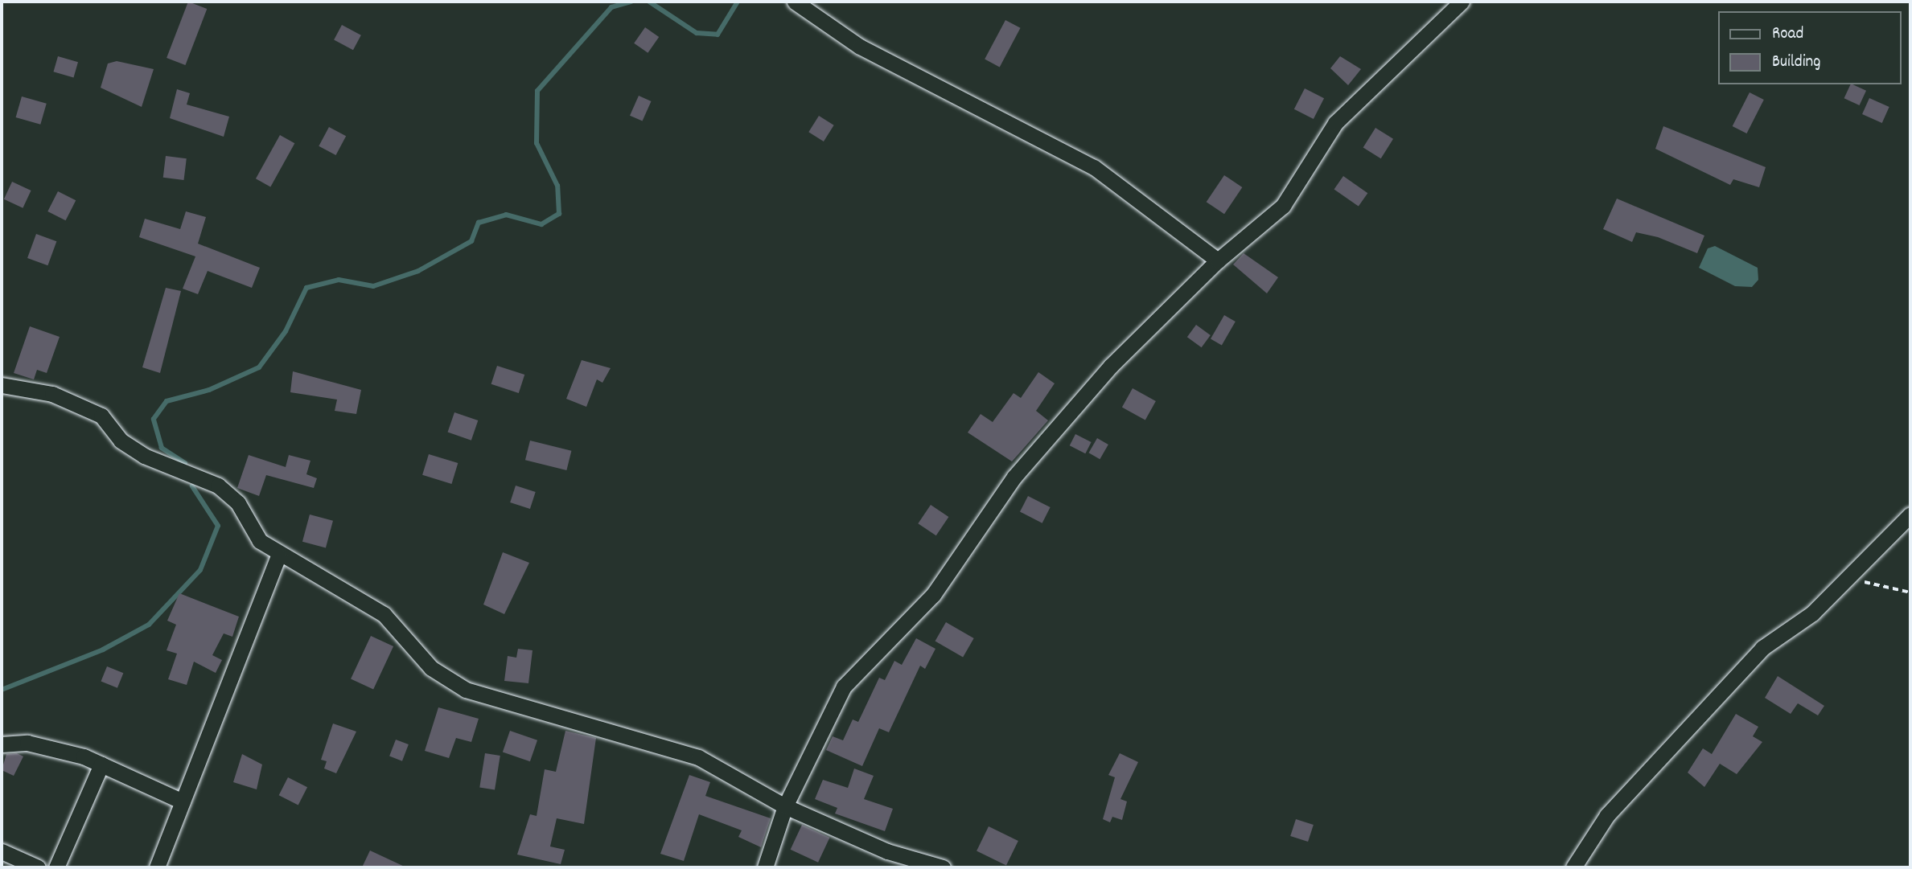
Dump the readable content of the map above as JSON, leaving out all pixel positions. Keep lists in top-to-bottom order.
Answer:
{
  "legend": ["Road", "Building"]
}
